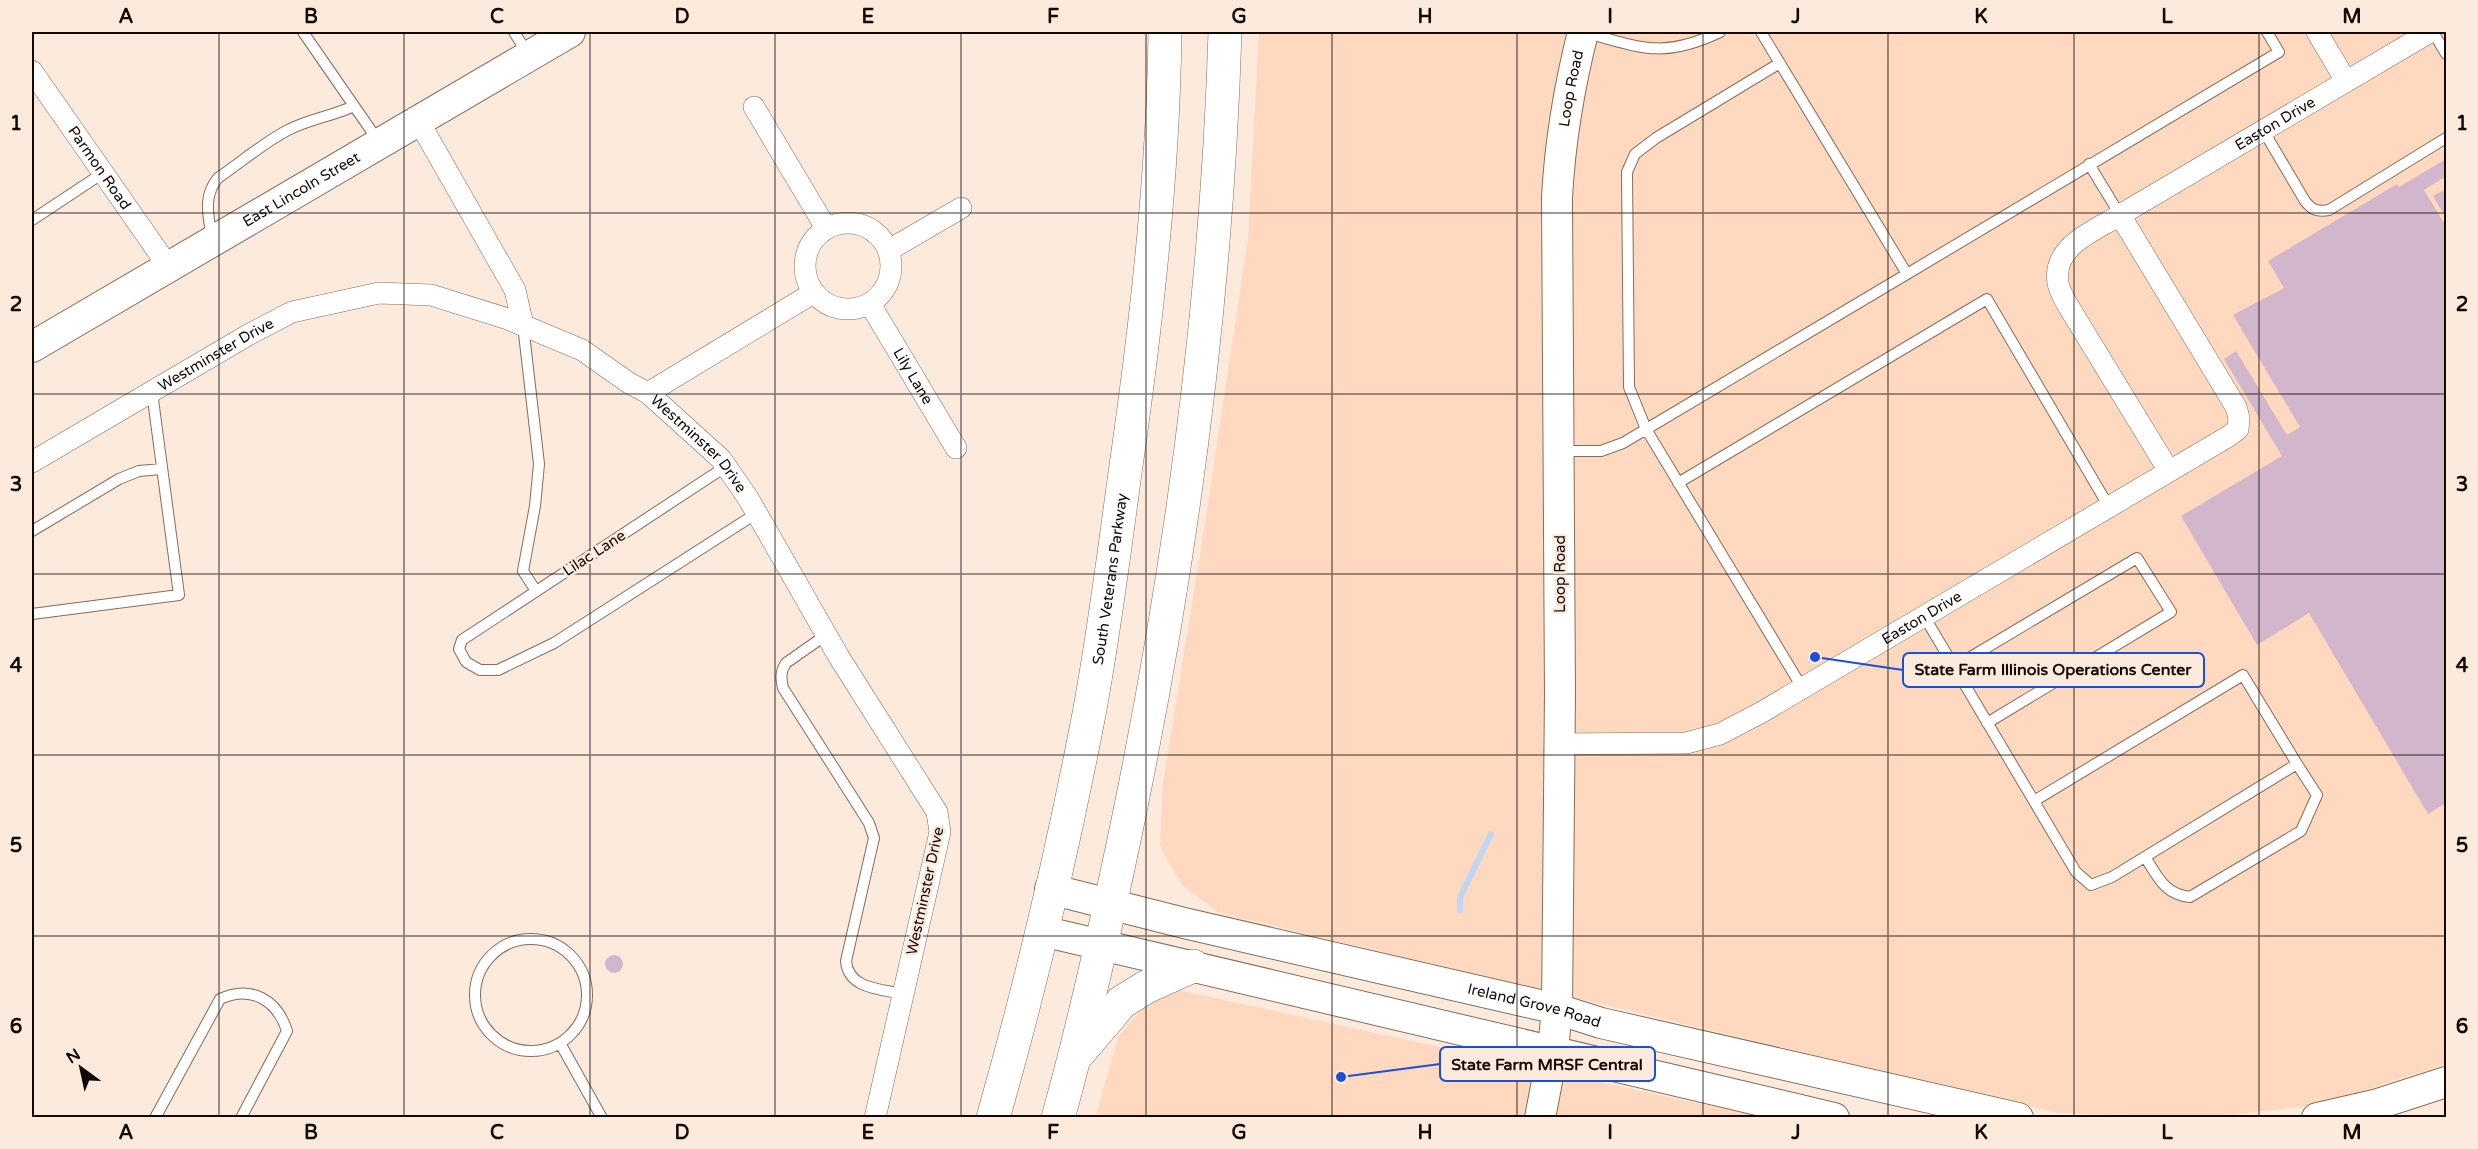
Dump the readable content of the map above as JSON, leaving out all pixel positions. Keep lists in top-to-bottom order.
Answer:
{
  "streets": {
    "highway": ["South Veterans Parkway"],
    "main road": ["Loop Road", "East Lincoln Street", "Ireland Grove Road"],
    "street": [
      "Easton Drive",
      "Parmon Road",
      "Westminster Drive",
      "Lily Lane"
    ],
    "lane": ["Lilac Lane"]
  },
  "crossings": [
    ["Loop Road", "Easton Drive"],
    ["Loop Road", "Ireland Grove Road"],
    ["Parmon Road", "East Lincoln Street"],
    ["Westminster Drive", "Lilac Lane"],
    ["South Veterans Parkway", "Ireland Grove Road"]
  ],
  "places": ["State Farm Illinois Operations Center", "State Farm MRSF Central"],
  "north": "top left",
  "grid": {
    "columns": [
      "A",
      "B",
      "C",
      "D",
      "E",
      "F",
      "G",
      "H",
      "I",
      "J",
      "K",
      "L",
      "M"
    ],
    "rows": [
      "1",
      "2",
      "3",
      "4",
      "5",
      "6"
    ]
  }
}
